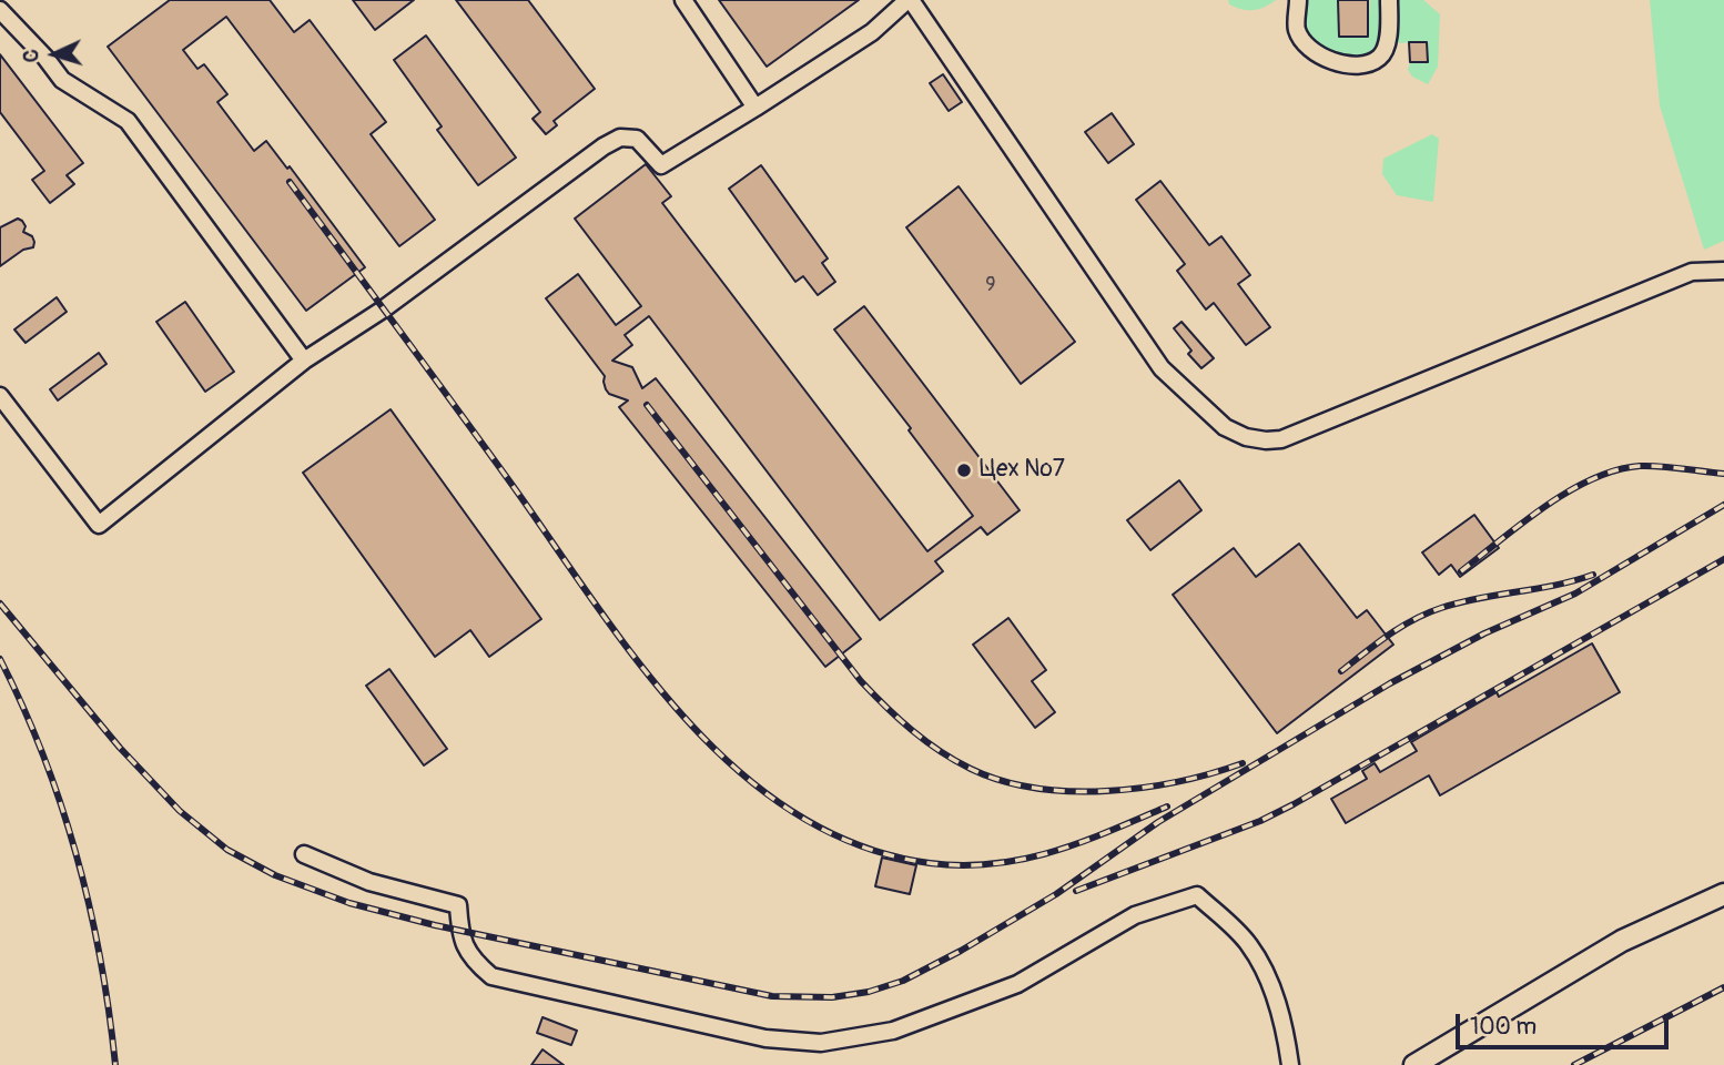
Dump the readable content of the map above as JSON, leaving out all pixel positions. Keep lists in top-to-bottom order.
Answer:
{
  "places": ["Цех №7"],
  "house_numbers": ["9"],
  "scale_bar": "100 m",
  "north": "left"
}
